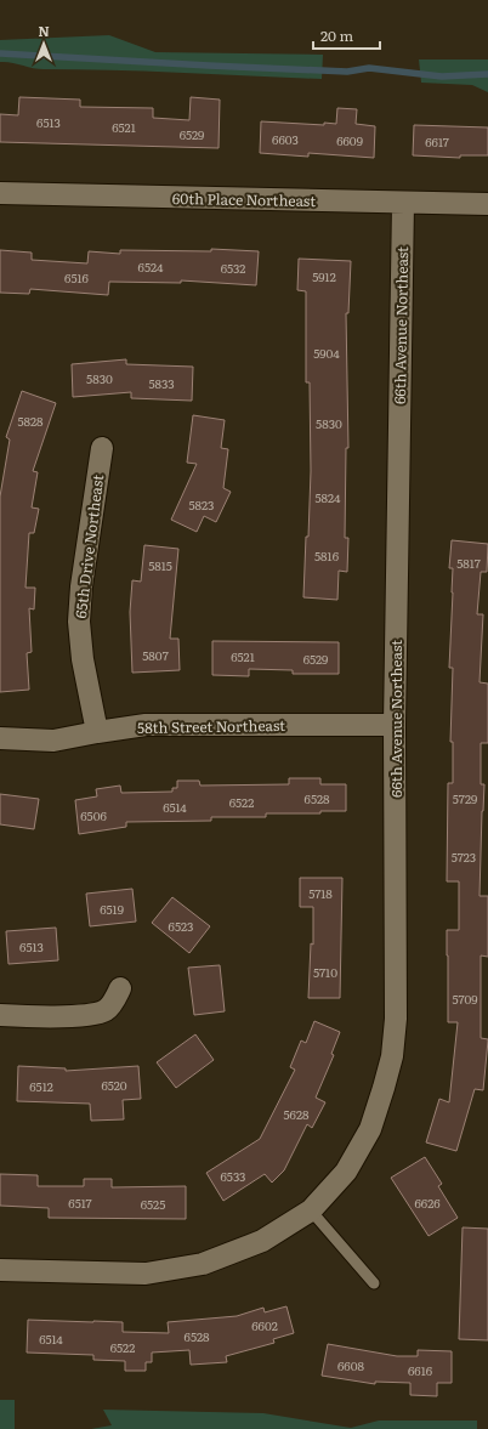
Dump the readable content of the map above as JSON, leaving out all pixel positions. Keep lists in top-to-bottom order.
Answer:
{
  "streets": {
    "street": [
      "60th Place Northeast",
      "66th Avenue Northeast",
      "65th Drive Northeast",
      "58th Street Northeast"
    ]
  },
  "crossings": [
    ["60th Place Northeast", "66th Avenue Northeast"],
    ["66th Avenue Northeast", "58th Street Northeast"],
    ["65th Drive Northeast", "58th Street Northeast"]
  ],
  "house_numbers": [
    "6513",
    "6521",
    "6529",
    "6603",
    "6609",
    "6617",
    "6524",
    "6532",
    "5912",
    "6516",
    "5904",
    "5830",
    "5833",
    "5828",
    "5830",
    "5824",
    "5823",
    "5816",
    "5817",
    "5815",
    "5807",
    "6521",
    "6529",
    "6528",
    "5729",
    "6522",
    "6514",
    "6506",
    "5723",
    "5718",
    "6519",
    "6523",
    "6513",
    "5710",
    "5709",
    "6520",
    "6512",
    "5628",
    "6533",
    "6517",
    "6626",
    "6525",
    "6602",
    "6528",
    "6514",
    "6522",
    "6608",
    "6616"
  ],
  "scale_bar": "20 m",
  "north": "top"
}
